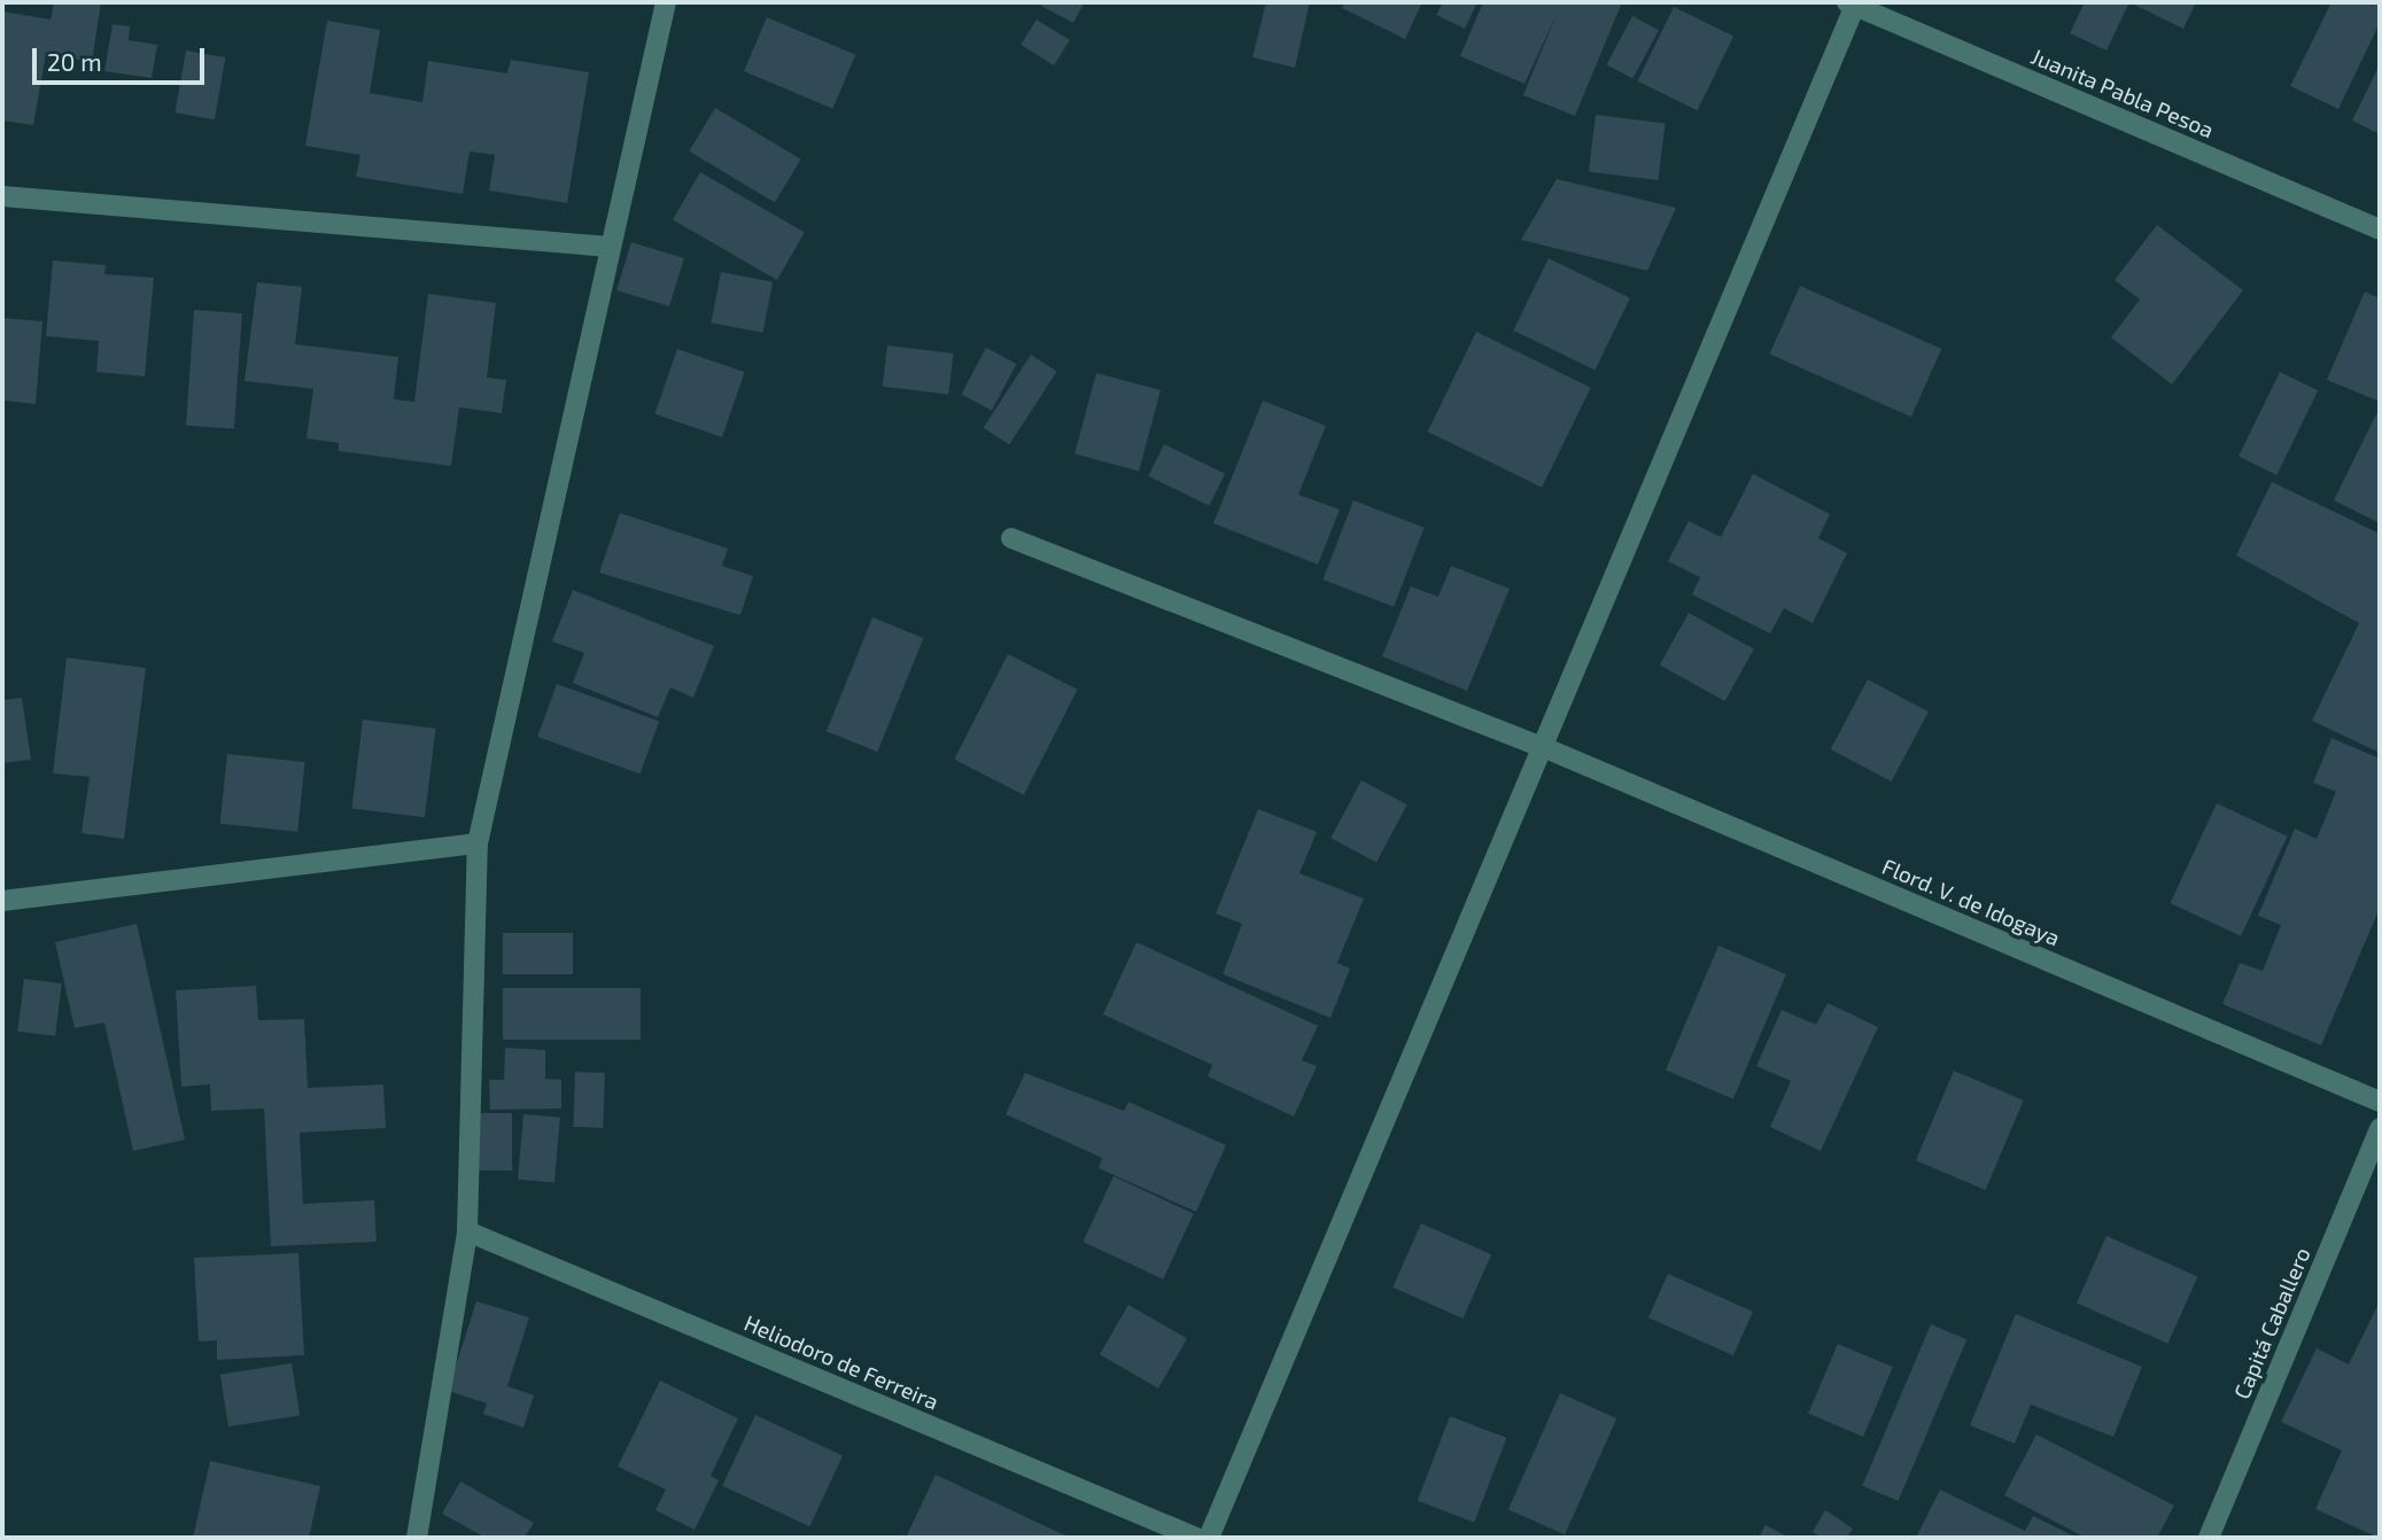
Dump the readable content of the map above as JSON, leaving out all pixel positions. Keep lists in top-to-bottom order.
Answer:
{
  "streets": {
    "street": [
      "Juanita Pabla Pesoa",
      "Flord. V. de Idogaya",
      "Capitá Caballero",
      "Heliodoro de Ferreira"
    ]
  },
  "scale_bar": "20 m"
}
